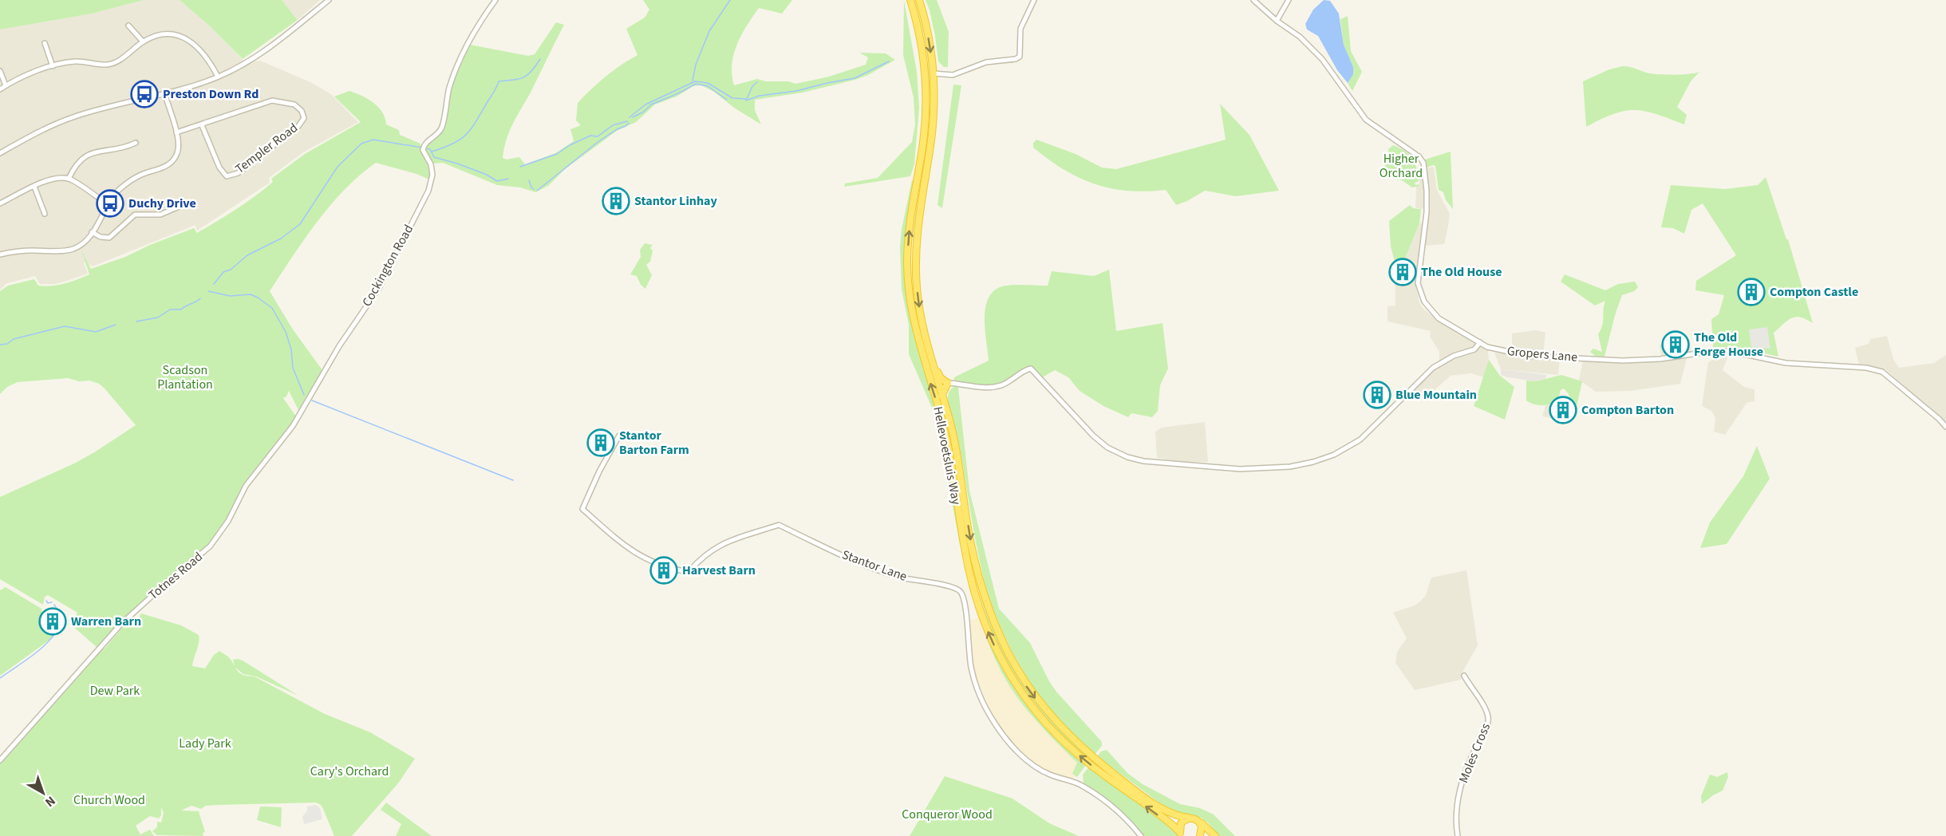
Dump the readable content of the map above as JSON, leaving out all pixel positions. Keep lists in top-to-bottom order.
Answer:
{
  "streets": {
    "highway": ["Hellevoetsluis Way"],
    "street": [
      "Templer Road",
      "Cockington Road",
      "Gropers Lane",
      "Stantor Lane",
      "Totnes Road",
      "Moles Cross"
    ]
  },
  "crossings": [
    ["Cockington Road", "Totnes Road"]
  ],
  "parks": [
    "Higher Orchard",
    "Scadson Plantation",
    "Dew Park",
    "Lady Park",
    "Cary's Orchard",
    "Church Wood",
    "Conqueror Wood"
  ],
  "places": {
    "bus stop": ["Preston Down Rd", "Duchy Drive"],
    "building": [
      "Stantor Linhay",
      "The Old House",
      "Compton Castle",
      "The Old Forge House",
      "Blue Mountain",
      "Compton Barton",
      "Stantor Barton Farm",
      "Harvest Barn",
      "Warren Barn"
    ]
  },
  "north": "bottom right"
}
